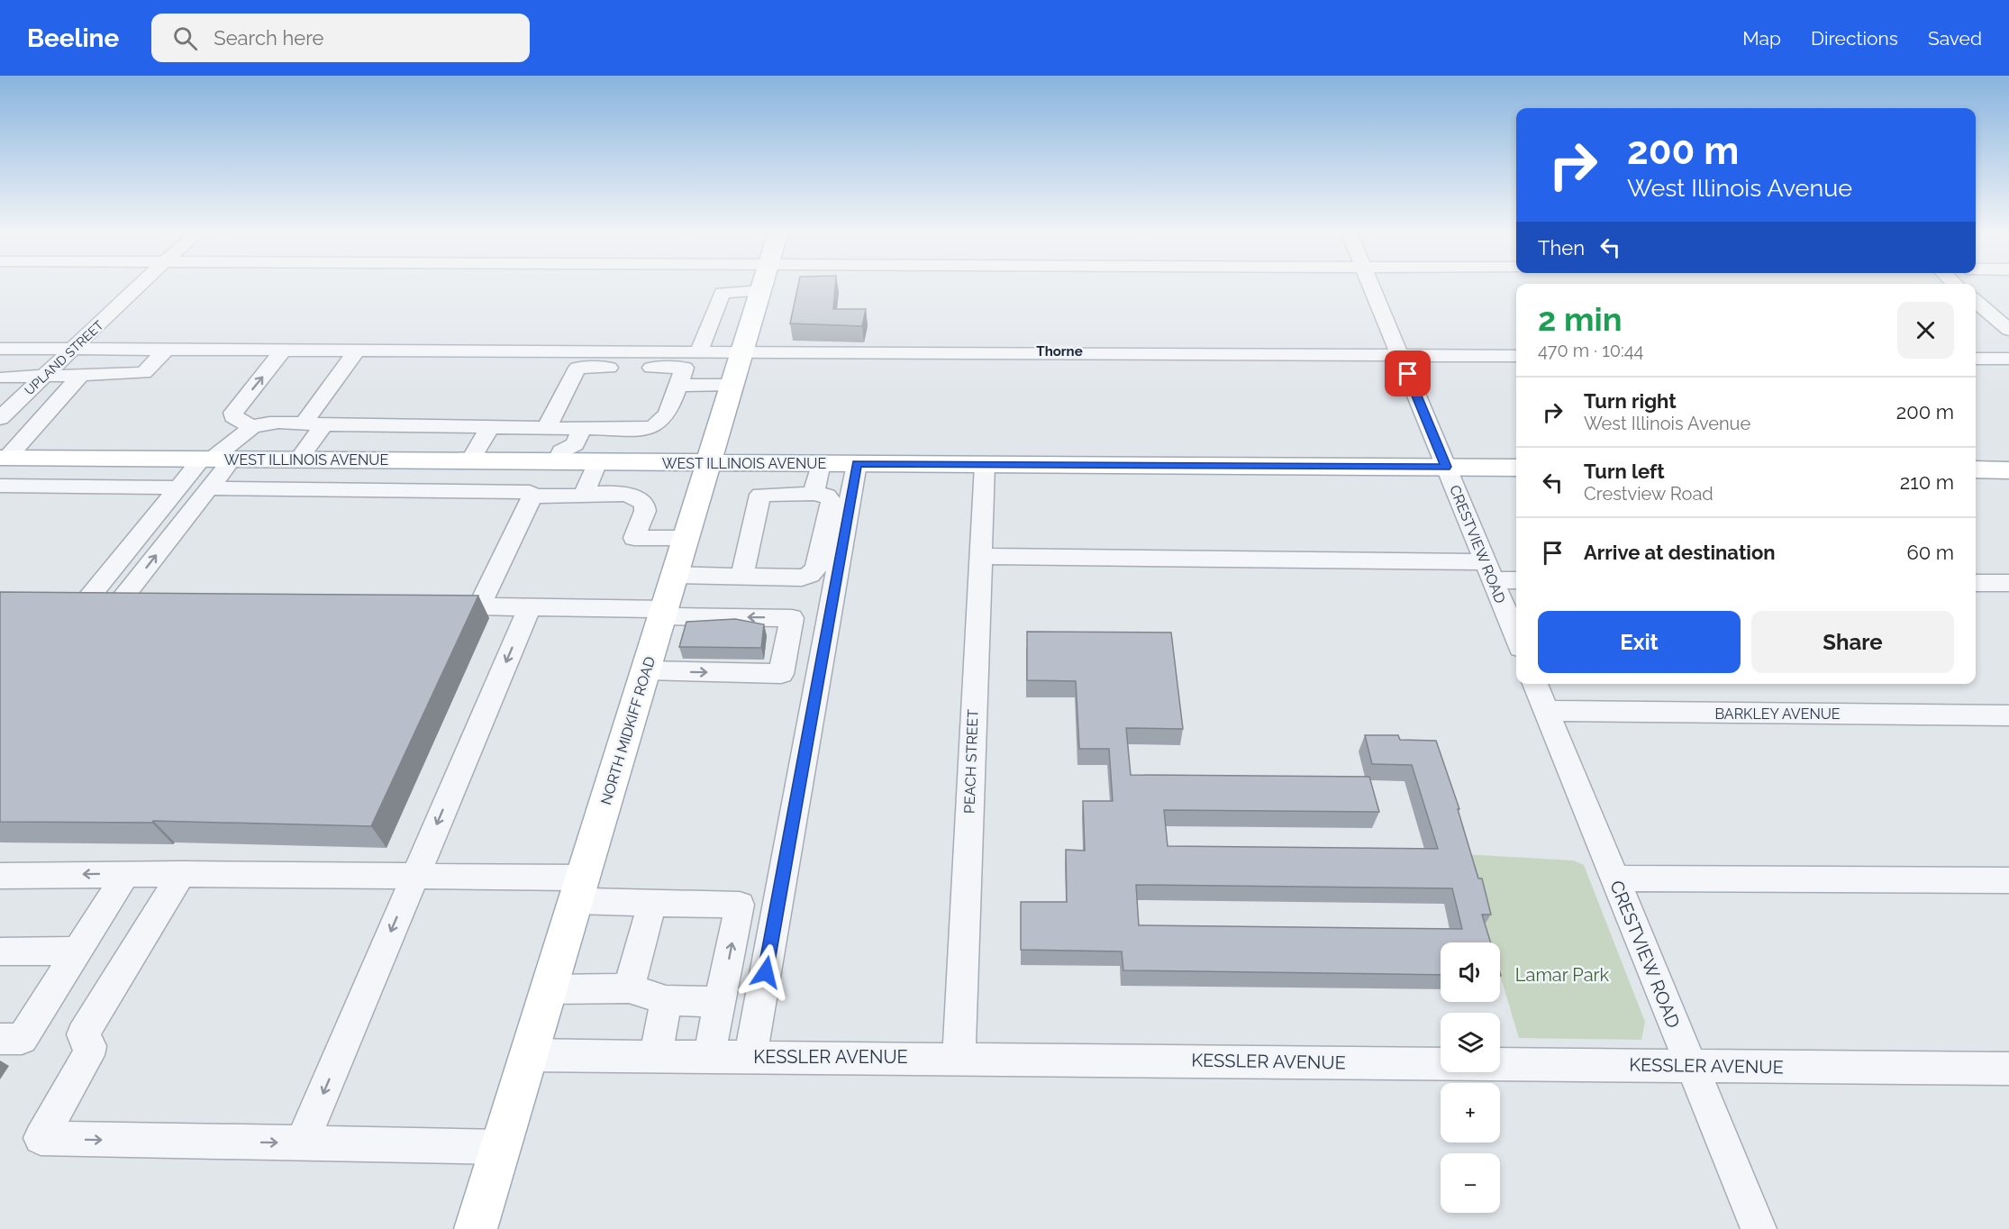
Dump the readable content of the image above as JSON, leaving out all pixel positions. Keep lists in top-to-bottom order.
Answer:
{
  "streets": {
    "main road": ["WEST ILLINOIS AVENUE", "NORTH MIDKIFF ROAD"],
    "street": [
      "UPLAND STREET",
      "CRESTVIEW ROAD",
      "BARKLEY AVENUE",
      "PEACH STREET",
      "KESSLER AVENUE"
    ]
  },
  "crossings": [
    ["WEST ILLINOIS AVENUE", "CRESTVIEW ROAD"],
    ["WEST ILLINOIS AVENUE", "NORTH MIDKIFF ROAD"],
    ["WEST ILLINOIS AVENUE", "PEACH STREET"],
    ["CRESTVIEW ROAD", "BARKLEY AVENUE"],
    ["CRESTVIEW ROAD", "KESSLER AVENUE"],
    ["NORTH MIDKIFF ROAD", "KESSLER AVENUE"],
    ["PEACH STREET", "KESSLER AVENUE"]
  ],
  "districts": ["Thorne"],
  "parks": ["Lamar Park"],
  "page": {
    "header": "Beeline",
    "search": "Search here",
    "nav": ["Map", "Directions", "Saved"],
    "turn": ["200 m", "West Illinois Avenue"],
    "then": "Then",
    "heading": ["2 min", "470 m · 10:44"],
    "list": [
      {
        "name": "Turn right",
        "note": "West Illinois Avenue",
        "value": "200 m"
      },
      {
        "name": "Turn left",
        "note": "Crestview Road",
        "value": "210 m"
      },
      {
        "name": "Arrive at destination",
        "value": "60 m"
      }
    ],
    "buttons": ["Exit", "Share"],
    "map_buttons": ["+", "−"]
  }
}
